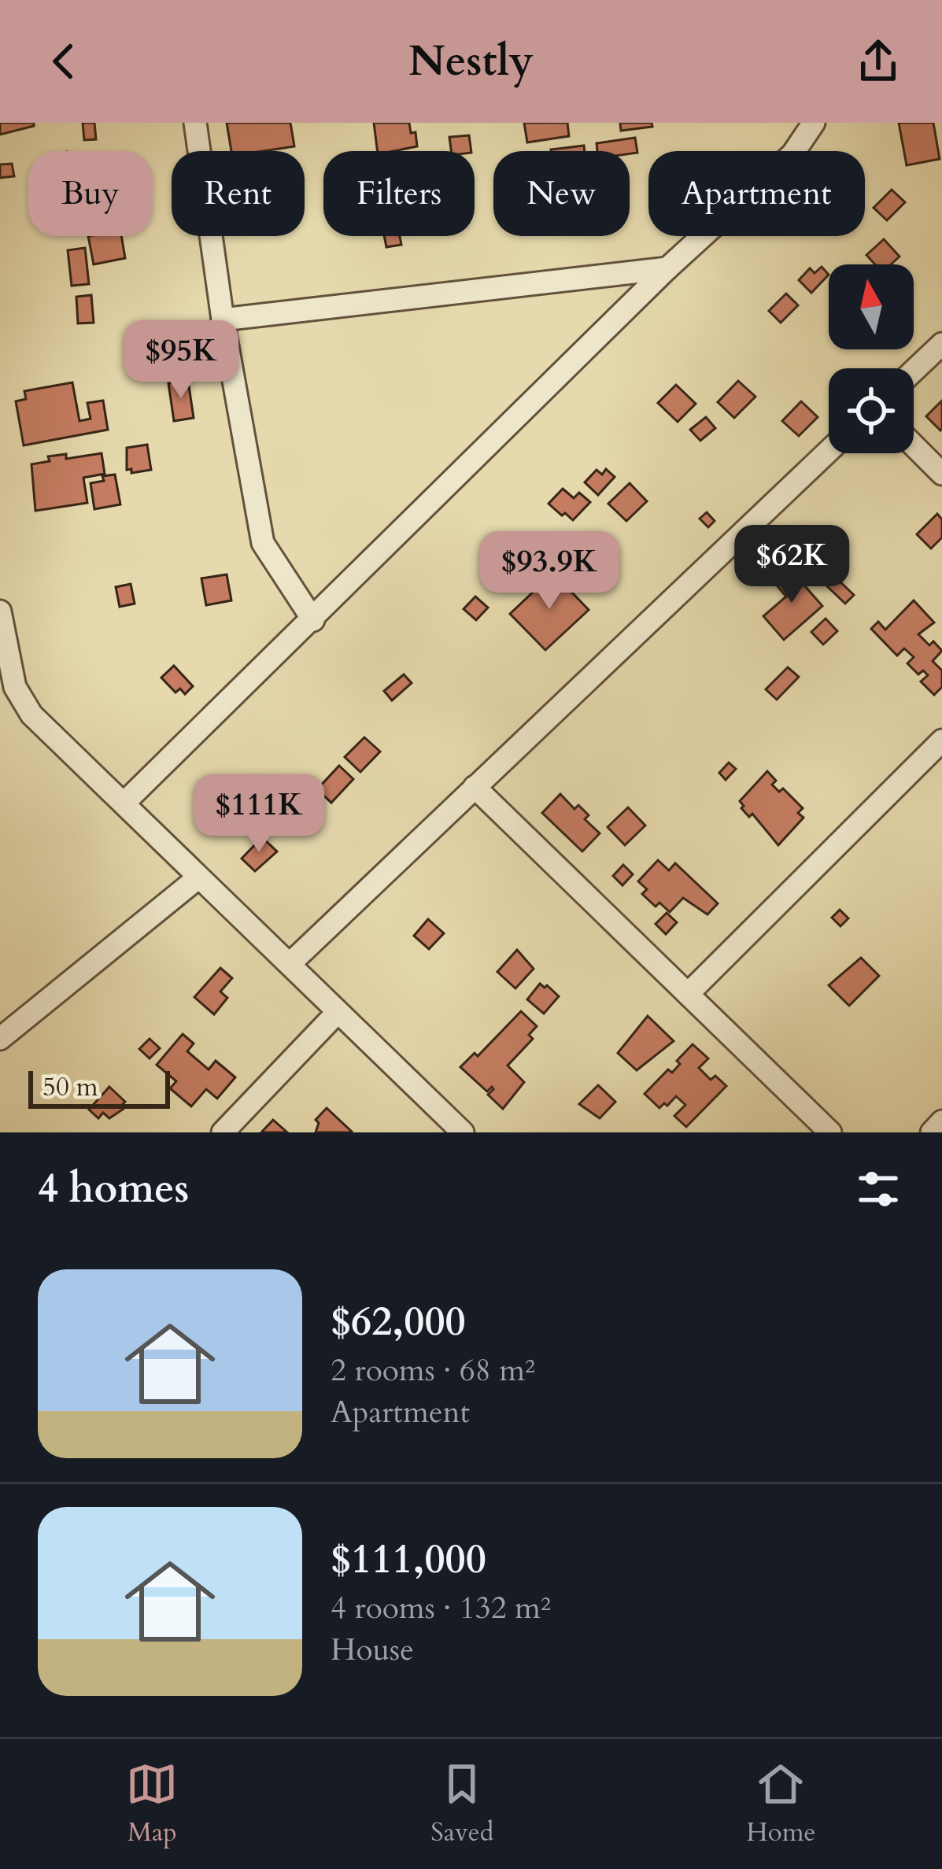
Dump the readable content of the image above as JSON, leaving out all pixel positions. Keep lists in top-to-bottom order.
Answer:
{
  "scale_bar": "50 m",
  "north": "top",
  "page": {
    "header": "Nestly",
    "chip": [
      "Buy",
      "Rent",
      "Filters",
      "New",
      "Apartment"
    ],
    "price": [
      "$95K",
      "$62K",
      "$93.9K",
      "$111K"
    ],
    "scale": "50 m",
    "heading": "4 homes",
    "list": [
      {
        "name": "$62,000",
        "note": "2 rooms · 68 m² · Apartment"
      },
      {
        "name": "$111,000",
        "note": "4 rooms · 132 m² · House"
      }
    ],
    "tabs": ["Map", "Saved", "Home"]
  }
}
